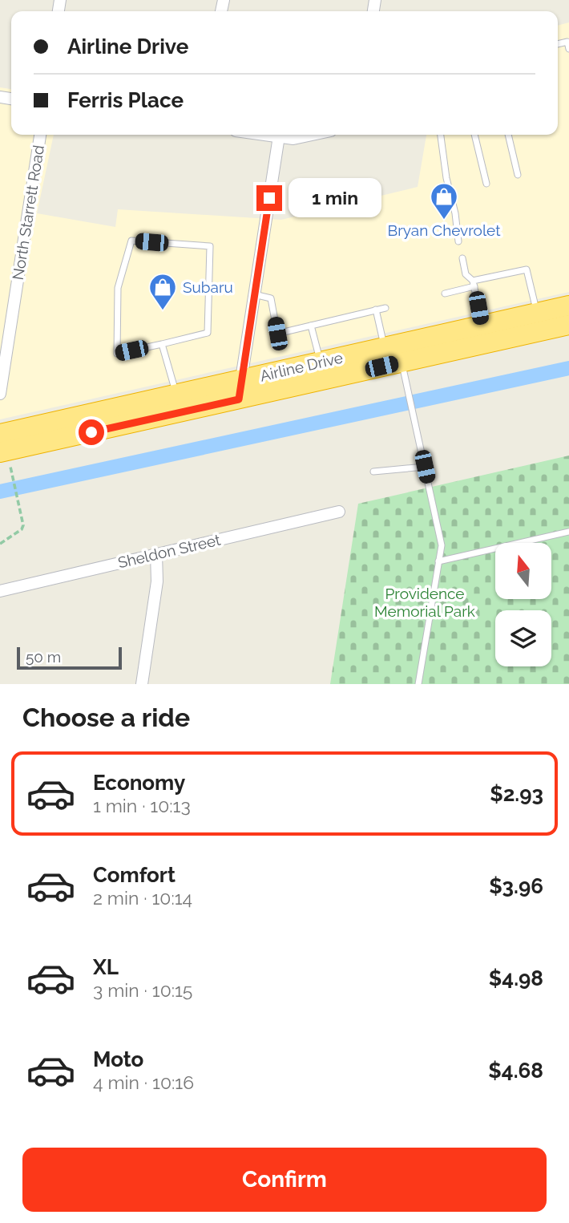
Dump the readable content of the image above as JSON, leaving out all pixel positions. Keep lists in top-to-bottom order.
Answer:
{
  "streets": {
    "highway": ["Airline Drive"],
    "street": ["North Starrett Road", "Sheldon Street"]
  },
  "parks": ["Providence Memorial Park"],
  "places": {
    "shop": ["Bryan Chevrolet", "Subaru"]
  },
  "scale_bar": "50 m",
  "north": "top",
  "page": {
    "banner": ["Airline Drive", "Ferris Place"],
    "bubble": "1 min",
    "scale": "50 m",
    "heading": "Choose a ride",
    "list": [
      {
        "name": "Economy",
        "note": "1 min · 10:13",
        "value": "$2.93"
      },
      {
        "name": "Comfort",
        "note": "2 min · 10:14",
        "value": "$3.96"
      },
      {
        "name": "XL",
        "note": "3 min · 10:15",
        "value": "$4.98"
      },
      {
        "name": "Moto",
        "note": "4 min · 10:16",
        "value": "$4.68"
      }
    ],
    "buttons": "Confirm"
  }
}
